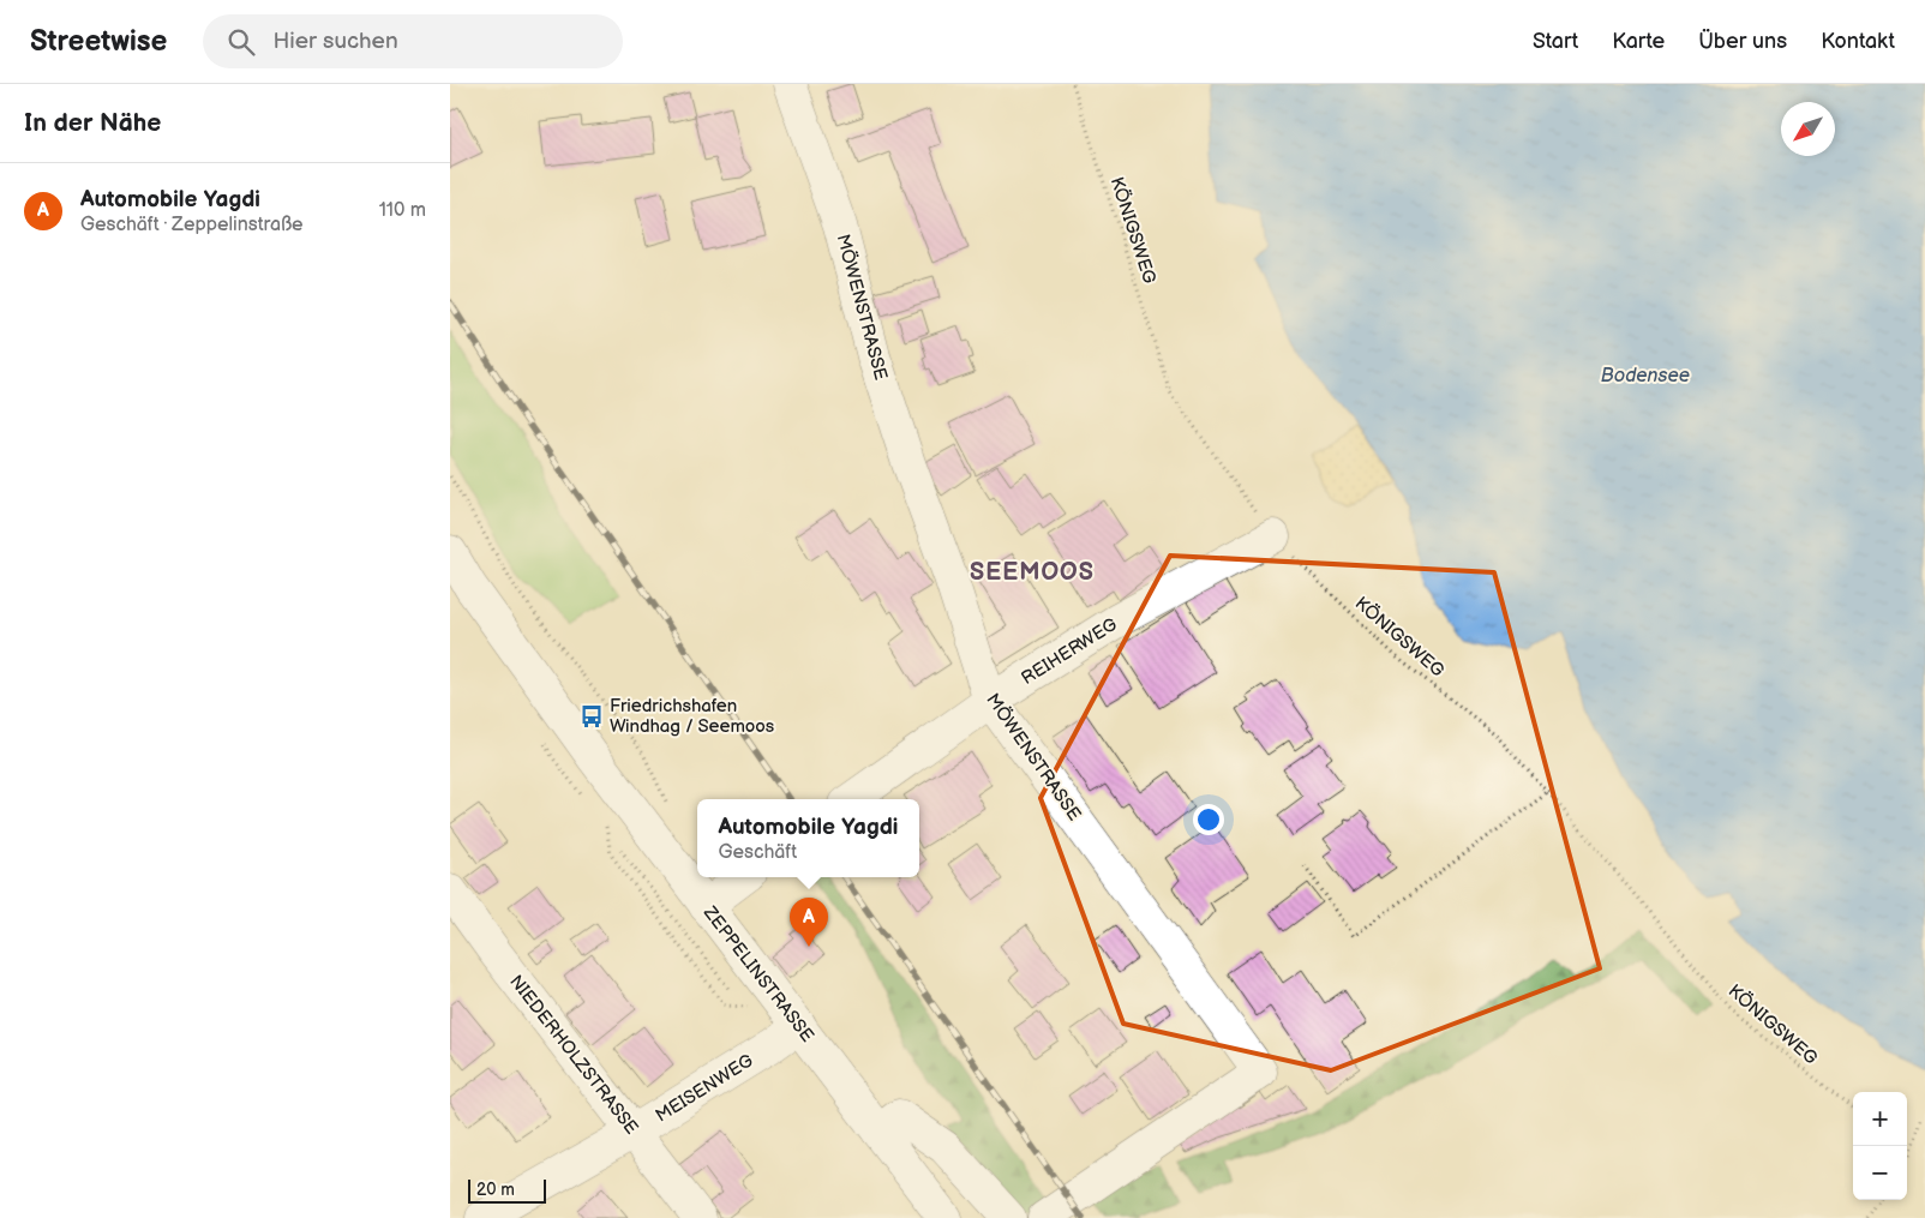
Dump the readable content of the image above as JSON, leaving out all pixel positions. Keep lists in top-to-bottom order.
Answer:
{
  "streets": {
    "street": [
      "MÖWENSTRASSE",
      "REIHERWEG",
      "ZEPPELINSTRASSE",
      "NIEDERHOLZSTRASSE",
      "MEISENWEG"
    ],
    "path": ["KÖNIGSWEG"]
  },
  "crossings": [
    ["KÖNIGSWEG", "REIHERWEG"],
    ["MÖWENSTRASSE", "REIHERWEG"],
    ["ZEPPELINSTRASSE", "MEISENWEG"],
    ["NIEDERHOLZSTRASSE", "MEISENWEG"]
  ],
  "districts": ["SEEMOOS"],
  "water": ["Bodensee"],
  "places": {
    "bus stop": ["Friedrichshafen Windhag / Seemoos"]
  },
  "scale_bar": "20 m",
  "north": "bottom left",
  "page": {
    "header": "Streetwise",
    "search": "Hier suchen",
    "nav": [
      "Start",
      "Karte",
      "Über uns",
      "Kontakt"
    ],
    "heading": "In der Nähe",
    "list": [
      {
        "mark": "A",
        "name": "Automobile Yagdi",
        "note": "Geschäft · Zeppelinstraße",
        "value": "110 m"
      }
    ],
    "popup": ["Automobile Yagdi", "Geschäft"],
    "pins": "A",
    "map_buttons": ["+", "−"],
    "scale": "20 m"
  }
}
